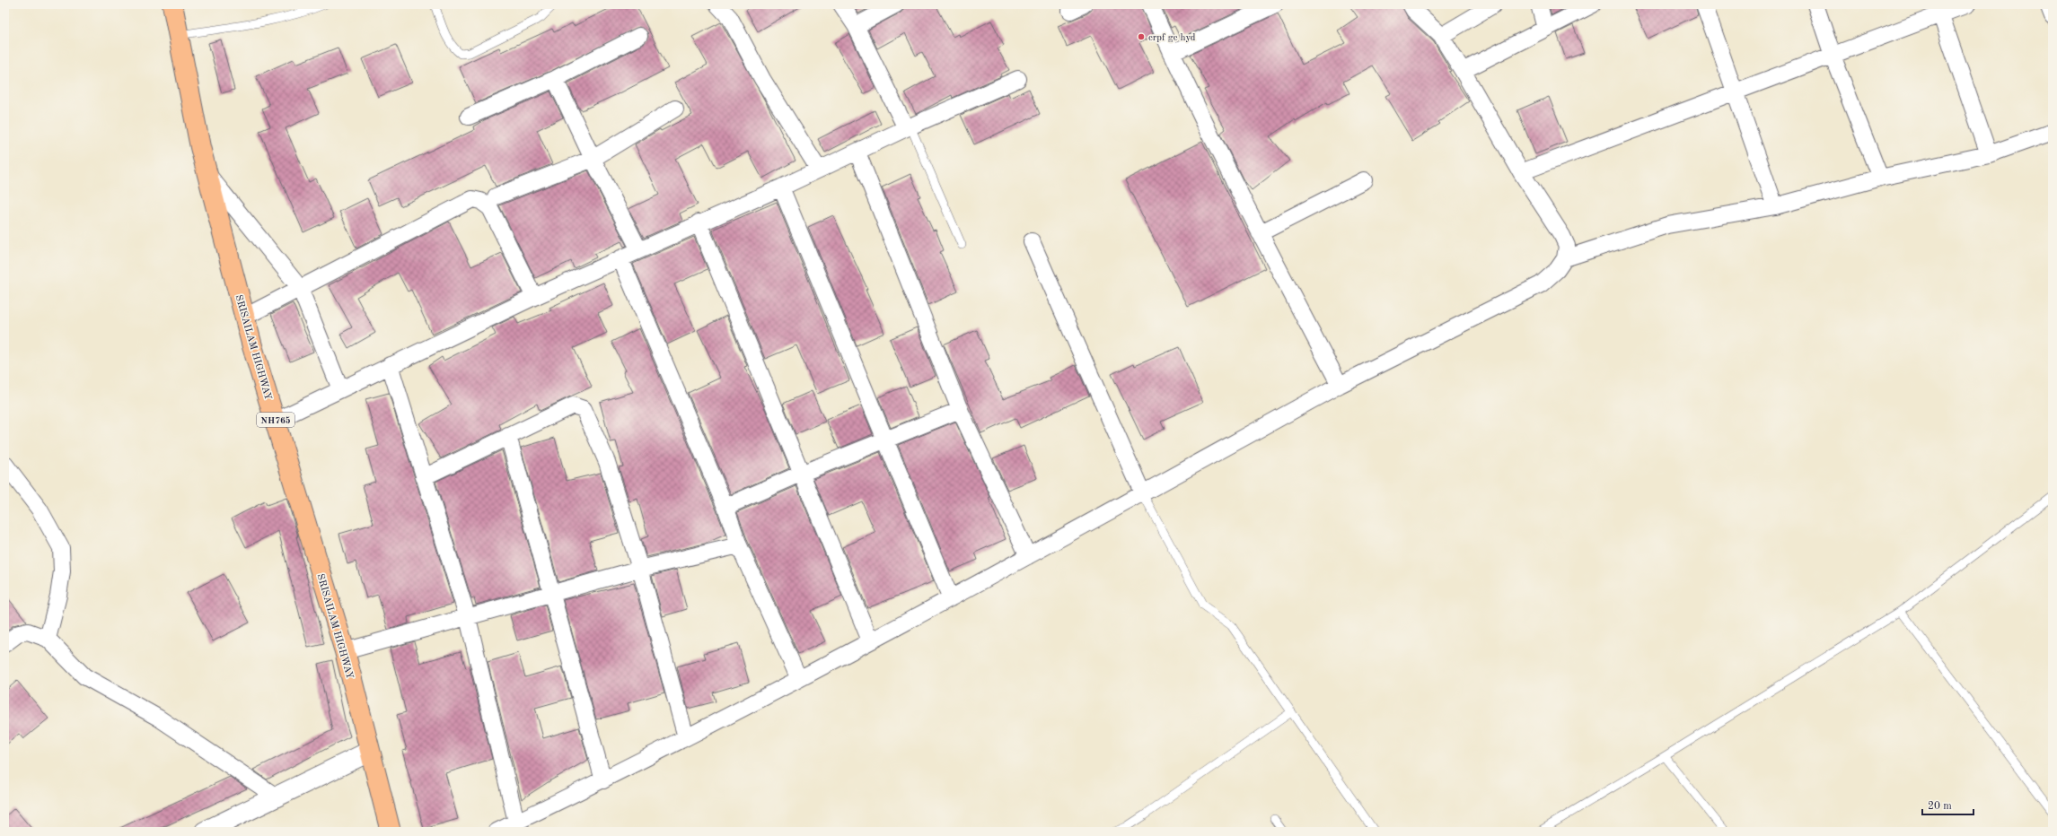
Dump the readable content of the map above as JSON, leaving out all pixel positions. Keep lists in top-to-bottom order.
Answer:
{
  "streets": {
    "highway": ["SRISAILAM HIGHWAY", "NH765"]
  },
  "places": ["crpf gc hyd"],
  "scale_bar": "20 m"
}
